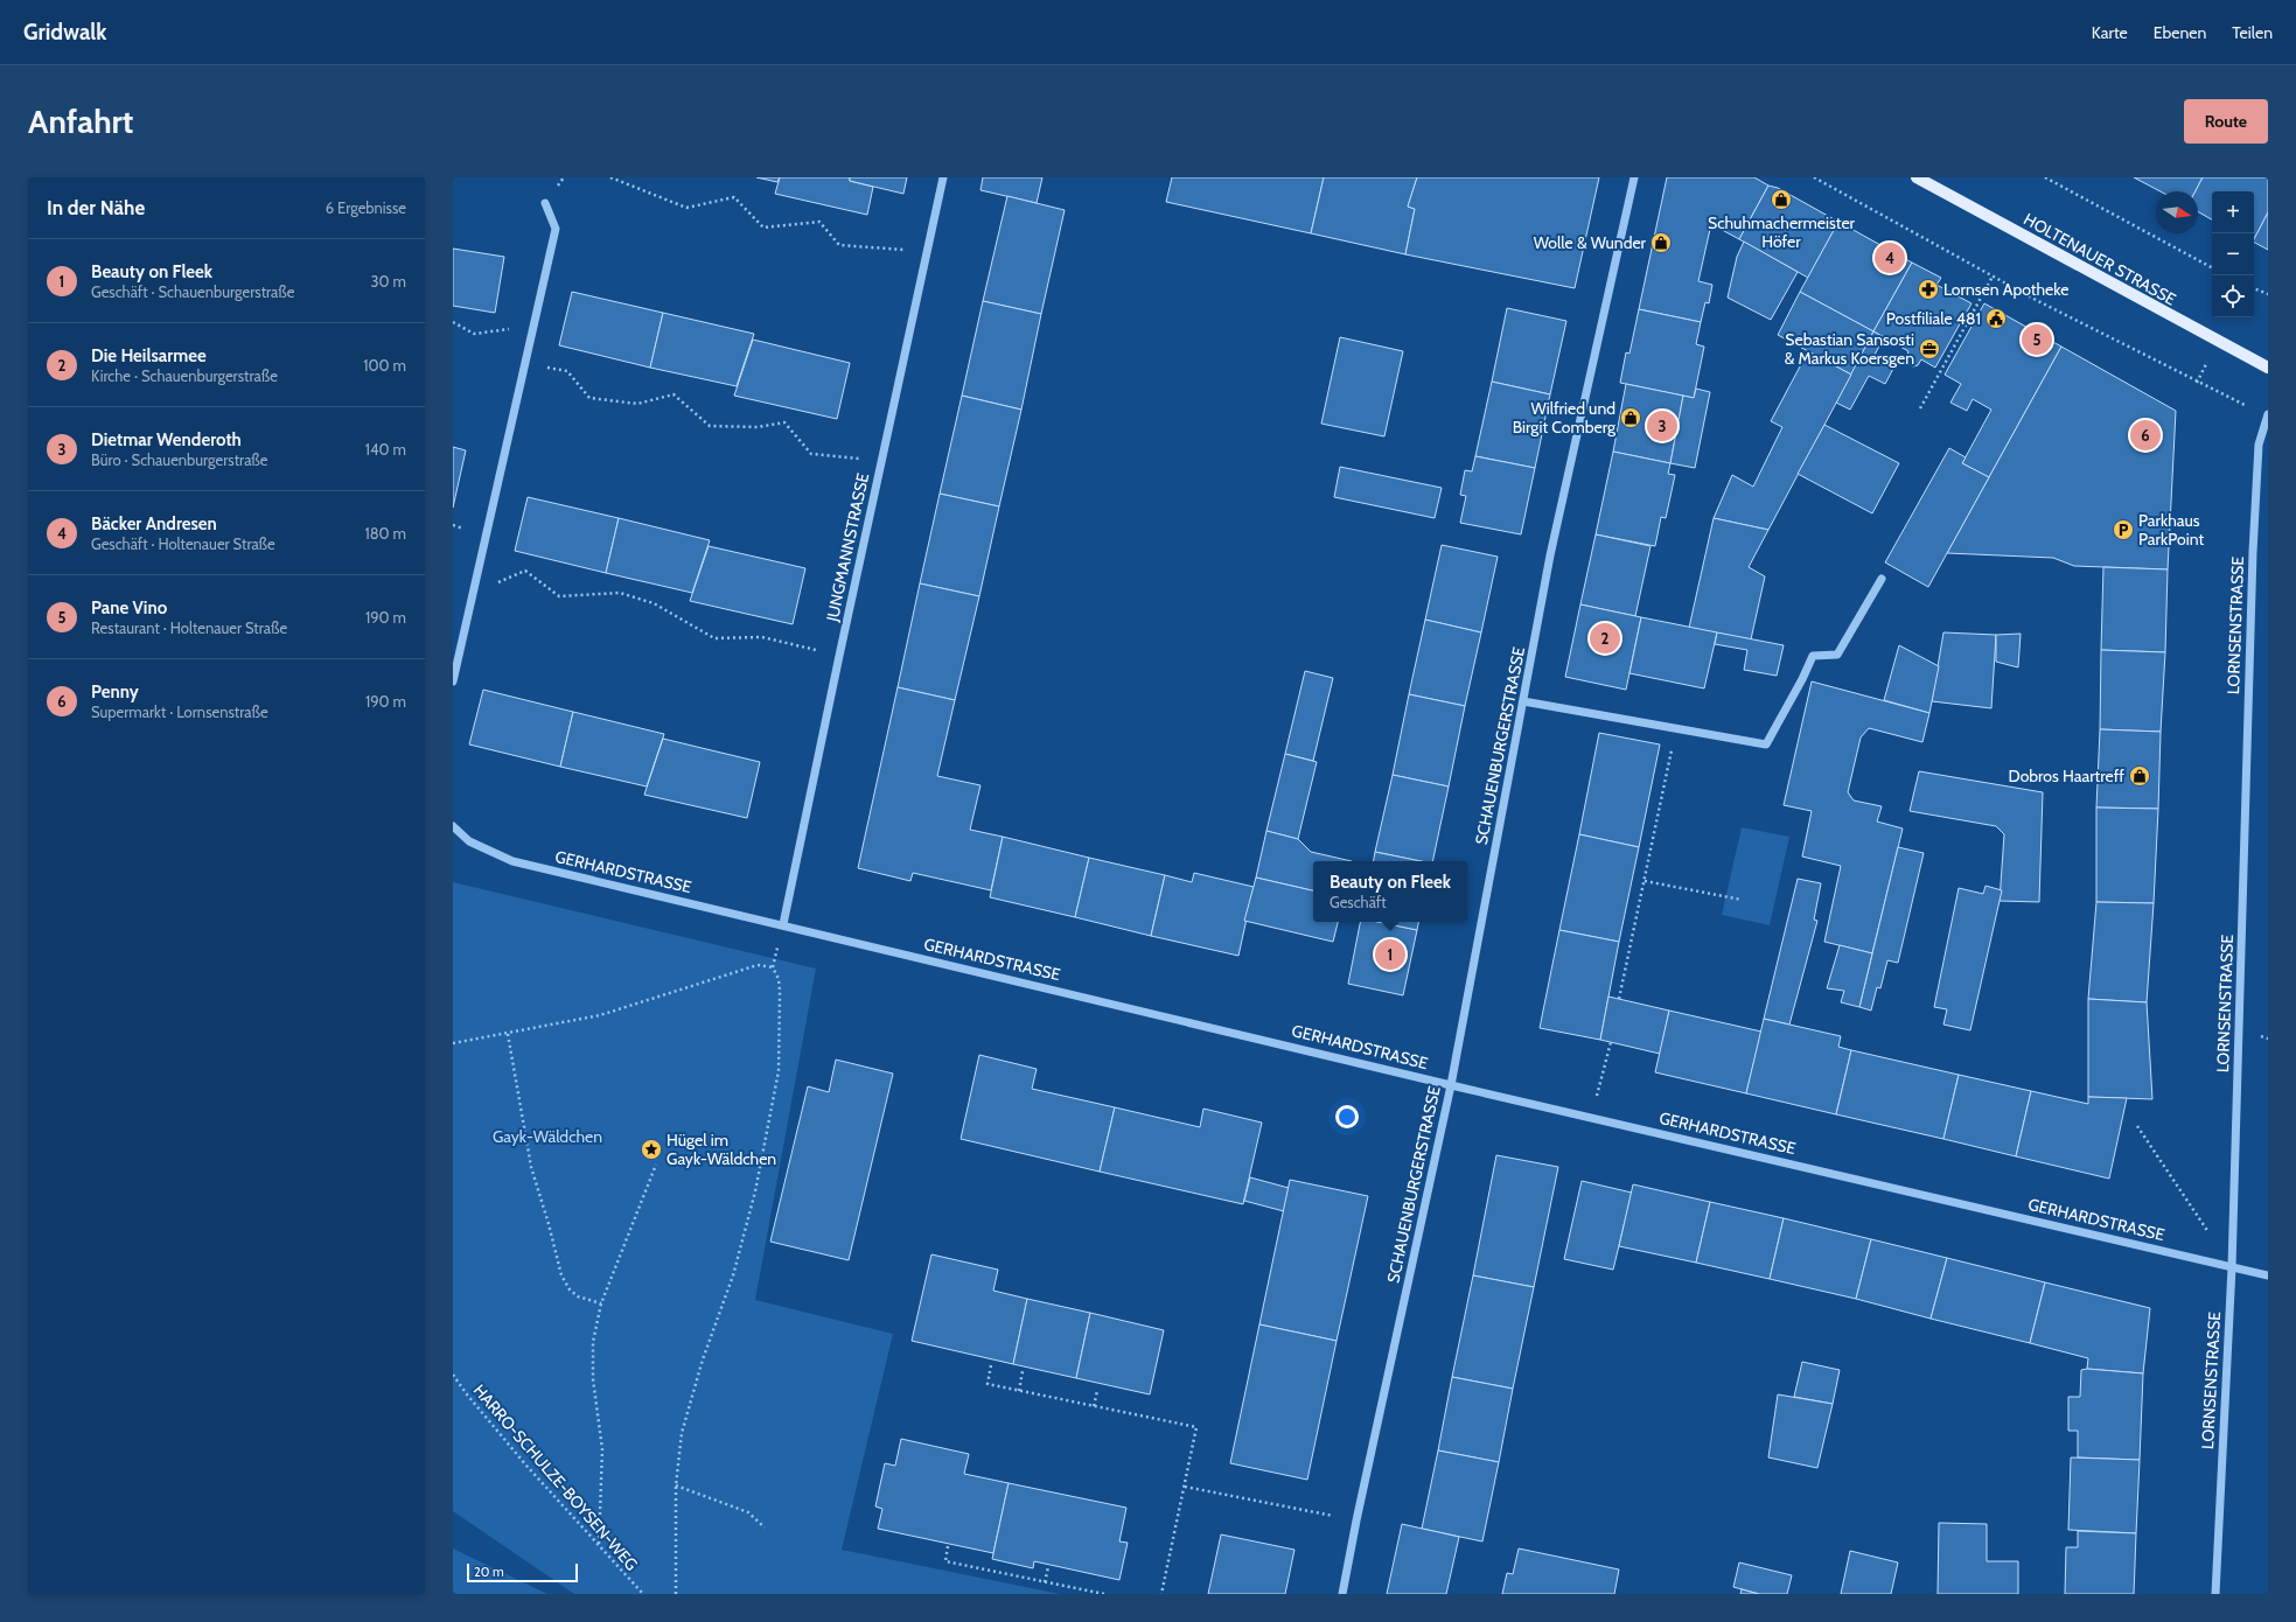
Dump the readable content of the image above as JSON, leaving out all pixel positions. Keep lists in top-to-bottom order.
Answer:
{
  "streets": {
    "main road": ["HOLTENAUER STRASSE"],
    "street": [
      "JUNGMANNSTRASSE",
      "LORNSENSTRASSE",
      "SCHAUENBURGERSTRASSE",
      "GERHARDSTRASSE"
    ],
    "path": ["HARRO-SCHULZE-BOYSEN-WEG"]
  },
  "crossings": [
    ["JUNGMANNSTRASSE", "GERHARDSTRASSE"],
    ["LORNSENSTRASSE", "GERHARDSTRASSE"],
    ["SCHAUENBURGERSTRASSE", "GERHARDSTRASSE"]
  ],
  "parks": ["Gayk-Wäldchen"],
  "places": {
    "shop": [
      "Schuhmachermeister Höfer",
      "Wolle & Wunder",
      "Wilfried und Birgit Comberg",
      "Dobros Haartreff"
    ],
    "pharmacy": ["Lornsen Apotheke"],
    "public building": ["Postfiliale 481"],
    "office": ["Sebastian Sansosti & Markus Koersgen"],
    "parking": ["Parkhaus ParkPoint"],
    "place": ["Hügel im Gayk-Wäldchen"]
  },
  "scale_bar": "20 m",
  "north": "right",
  "page": {
    "header": "Gridwalk",
    "nav": ["Karte", "Ebenen", "Teilen"],
    "buttons": "Route",
    "title": "Anfahrt",
    "heading": ["In der Nähe", "6 Ergebnisse"],
    "map_buttons": ["+", "−"],
    "list": [
      {
        "mark": "1",
        "name": "Beauty on Fleek",
        "note": "Geschäft · Schauenburgerstraße",
        "value": "30 m"
      },
      {
        "mark": "2",
        "name": "Die Heilsarmee",
        "note": "Kirche · Schauenburgerstraße",
        "value": "100 m"
      },
      {
        "mark": "3",
        "name": "Dietmar Wenderoth",
        "note": "Büro · Schauenburgerstraße",
        "value": "140 m"
      },
      {
        "mark": "4",
        "name": "Bäcker Andresen",
        "note": "Geschäft · Holtenauer Straße",
        "value": "180 m"
      },
      {
        "mark": "5",
        "name": "Pane Vino",
        "note": "Restaurant · Holtenauer Straße",
        "value": "190 m"
      },
      {
        "mark": "6",
        "name": "Penny",
        "note": "Supermarkt · Lornsenstraße",
        "value": "190 m"
      }
    ],
    "pins": [
      "4",
      "5",
      "3",
      "6",
      "2",
      "1"
    ],
    "popup": ["Beauty on Fleek", "Geschäft"],
    "scale": "20 m"
  }
}
